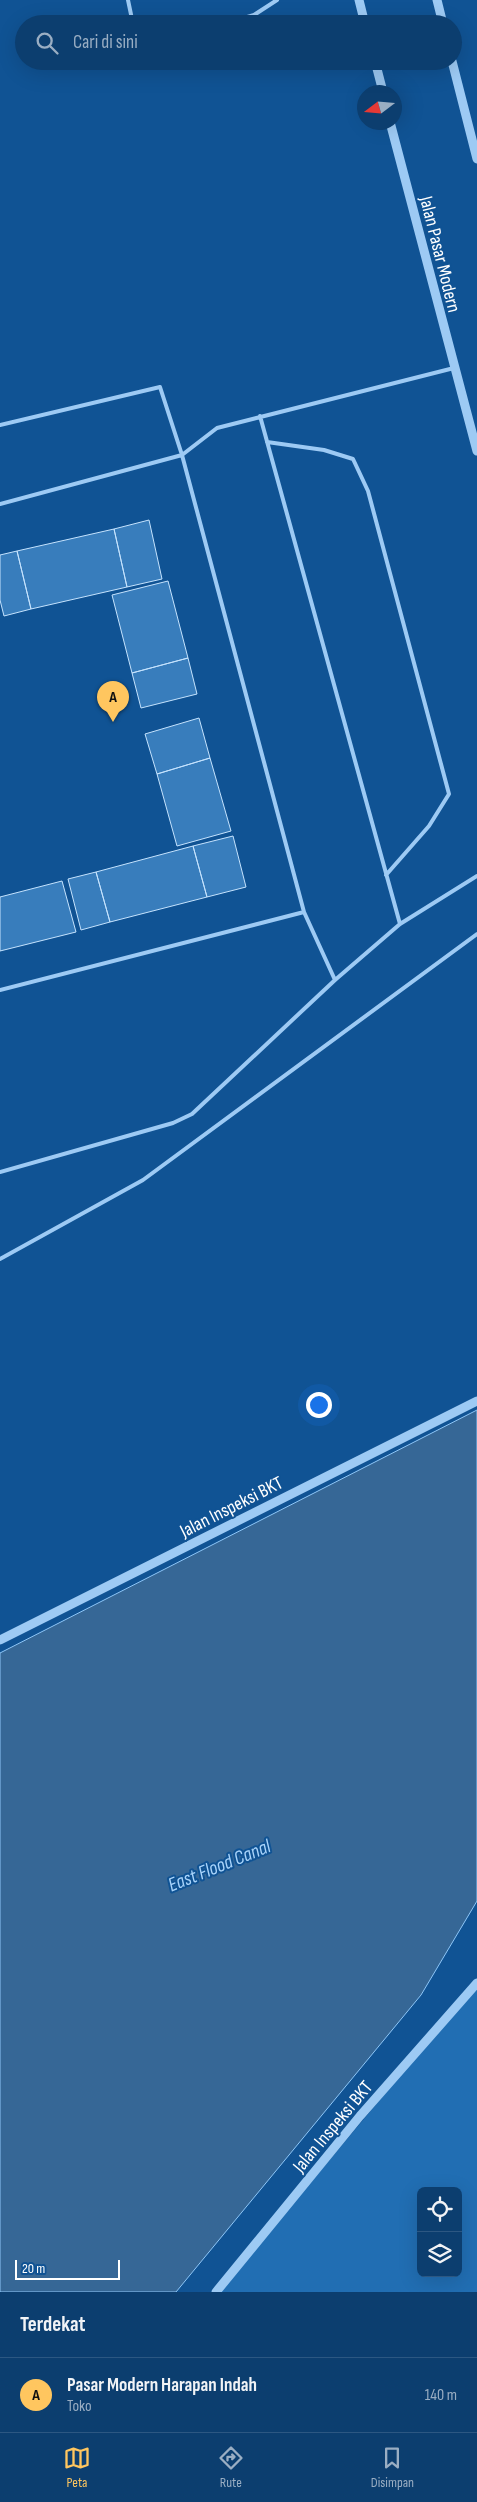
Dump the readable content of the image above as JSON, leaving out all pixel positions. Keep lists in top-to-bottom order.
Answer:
{
  "streets": {
    "street": ["Jalan Pasar Modern", "Jalan Inspeksi BKT"]
  },
  "water": ["East Flood Canal"],
  "scale_bar": "20 m",
  "north": "left",
  "page": {
    "search": "Cari di sini",
    "pins": "A",
    "scale": "20 m",
    "heading": "Terdekat",
    "list": [
      {
        "mark": "A",
        "name": "Pasar Modern Harapan Indah",
        "note": "Toko",
        "value": "140 m"
      }
    ],
    "nav": ["Peta", "Rute", "Disimpan"]
  }
}
